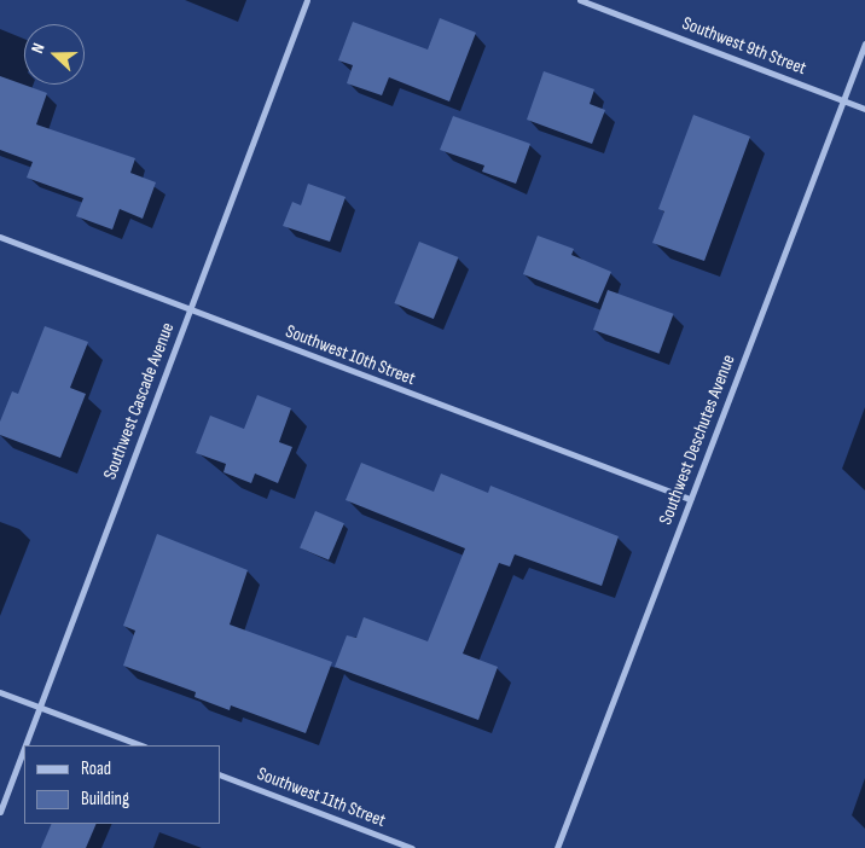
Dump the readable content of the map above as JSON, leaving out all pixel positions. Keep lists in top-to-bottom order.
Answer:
{
  "streets": {
    "street": [
      "Southwest 9th Street",
      "Southwest 10th Street",
      "Southwest Cascade Avenue",
      "Southwest Deschutes Avenue",
      "Southwest 11th Street"
    ]
  },
  "crossings": [
    ["Southwest 9th Street", "Southwest Deschutes Avenue"],
    ["Southwest 10th Street", "Southwest Cascade Avenue"],
    ["Southwest 10th Street", "Southwest Deschutes Avenue"]
  ],
  "legend": ["Road", "Building"],
  "north": "left"
}
